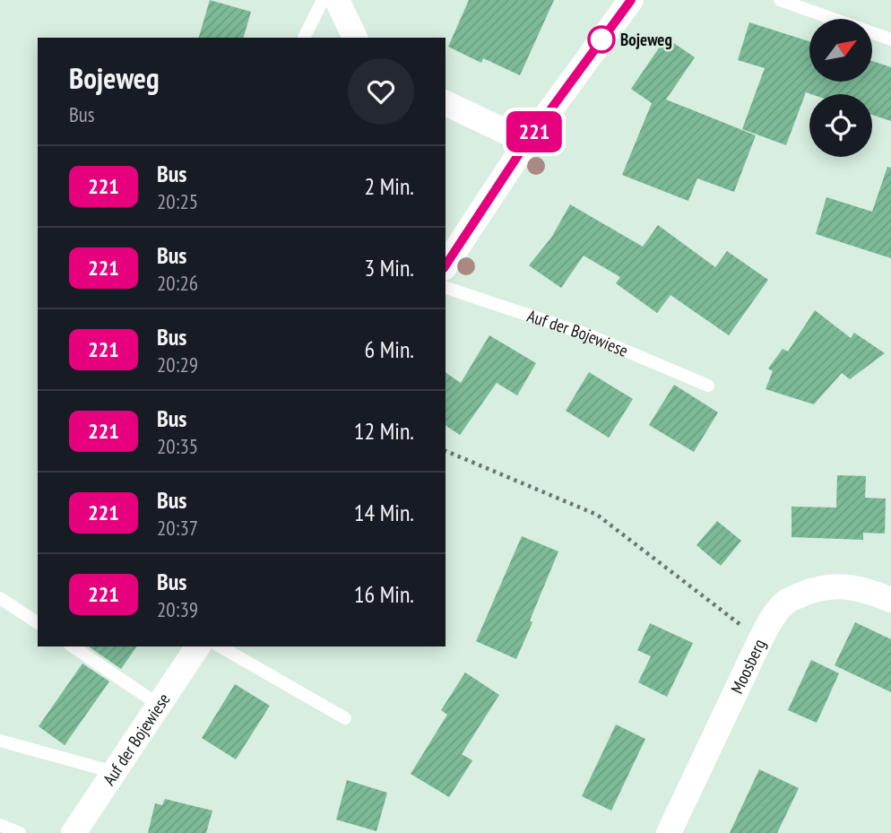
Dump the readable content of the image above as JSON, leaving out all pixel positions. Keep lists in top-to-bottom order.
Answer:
{
  "streets": {
    "street": ["Auf der Bojewiese", "Moosberg"]
  },
  "places": ["Bojeweg"],
  "lines": ["bus line 221"],
  "north": "top right",
  "page": {
    "on_map": "221",
    "heading": ["Bojeweg", "Bus"],
    "list": [
      {
        "mark": "221",
        "name": "Bus",
        "note": "20:25",
        "value": "2 Min."
      },
      {
        "mark": "221",
        "name": "Bus",
        "note": "20:26",
        "value": "3 Min."
      },
      {
        "mark": "221",
        "name": "Bus",
        "note": "20:29",
        "value": "6 Min."
      },
      {
        "mark": "221",
        "name": "Bus",
        "note": "20:35",
        "value": "12 Min."
      },
      {
        "mark": "221",
        "name": "Bus",
        "note": "20:37",
        "value": "14 Min."
      },
      {
        "mark": "221",
        "name": "Bus",
        "note": "20:39",
        "value": "16 Min."
      }
    ]
  }
}
